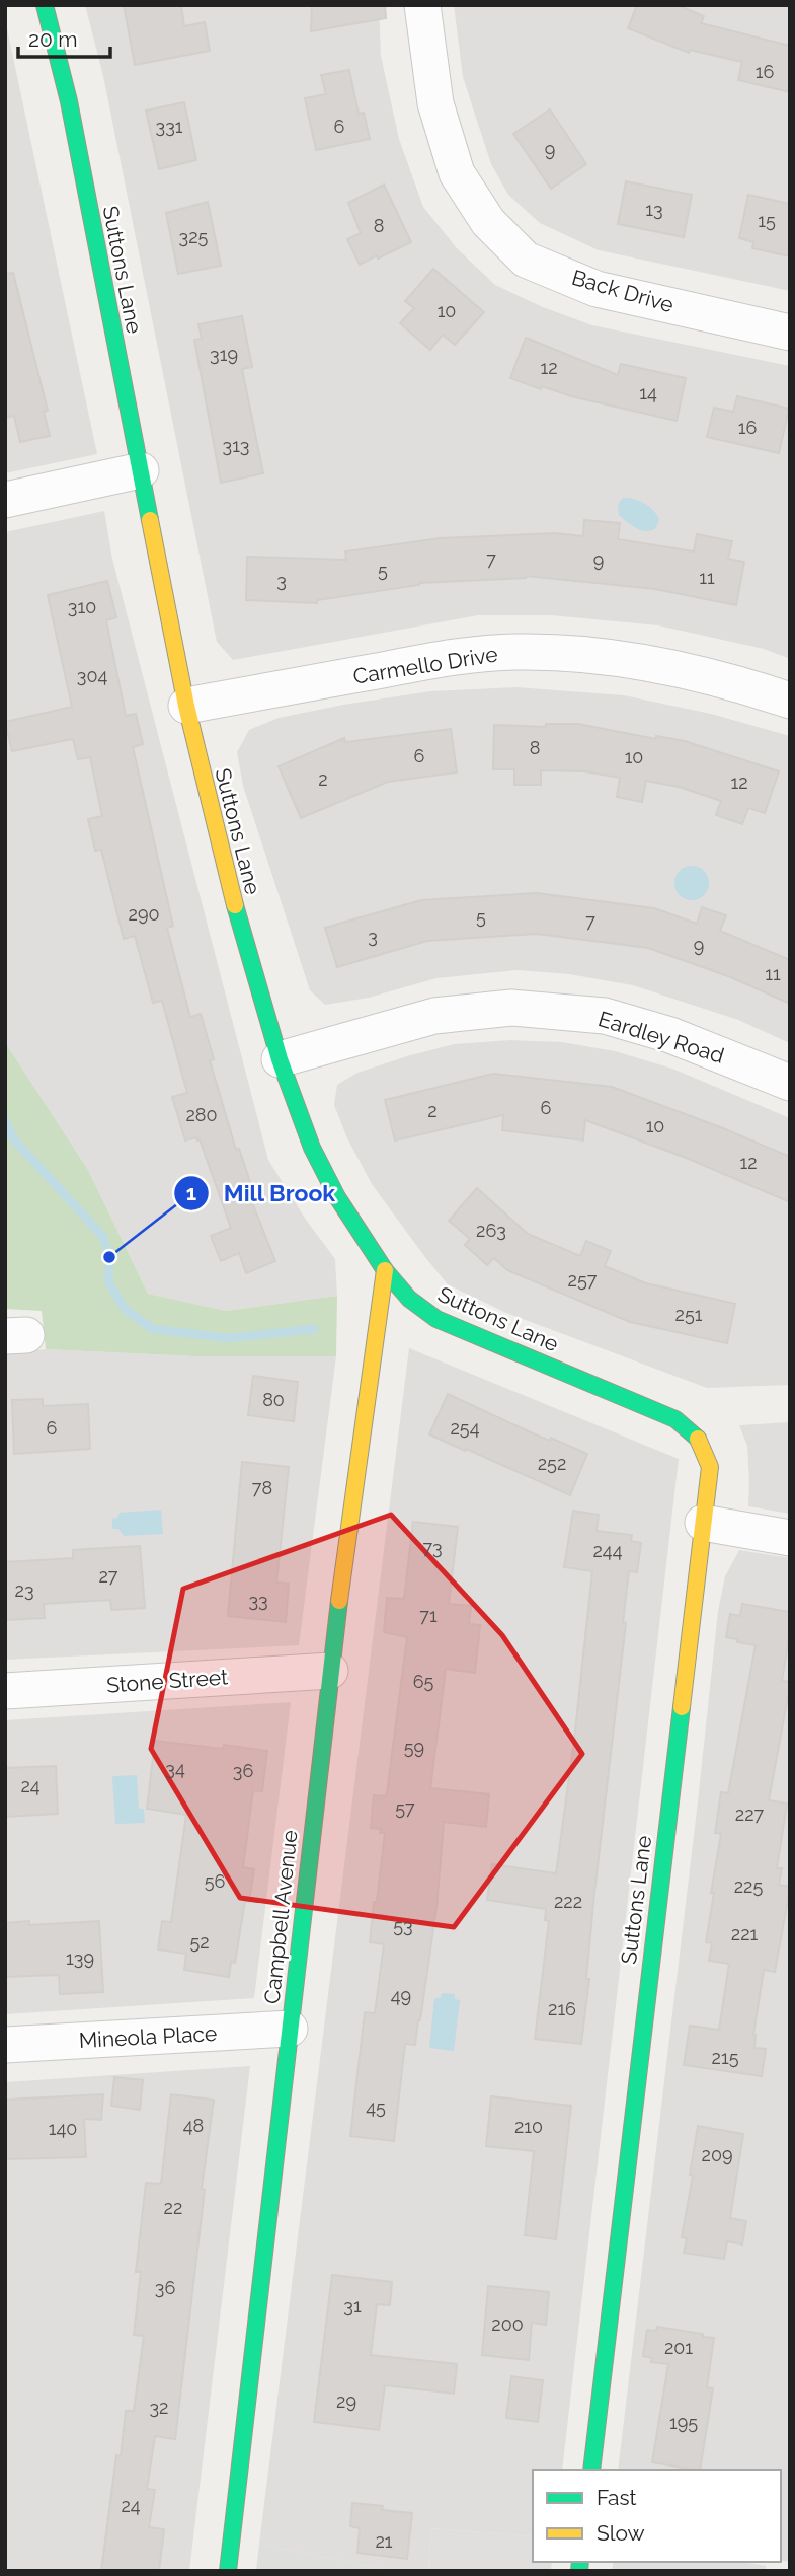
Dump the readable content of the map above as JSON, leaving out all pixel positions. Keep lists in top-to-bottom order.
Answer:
{
  "streets": {
    "street": [
      "Suttons Lane",
      "Back Drive",
      "Carmello Drive",
      "Eardley Road",
      "Stone Street",
      "Campbell Avenue",
      "Mineola Place"
    ]
  },
  "crossings": [
    ["Suttons Lane", "Carmello Drive"],
    ["Suttons Lane", "Eardley Road"],
    ["Suttons Lane", "Campbell Avenue"],
    ["Stone Street", "Campbell Avenue"],
    ["Campbell Avenue", "Mineola Place"]
  ],
  "places": ["Mill Brook"],
  "house_numbers": [
    "16",
    "331",
    "6",
    "9",
    "13",
    "15",
    "8",
    "325",
    "10",
    "319",
    "12",
    "14",
    "16",
    "313",
    "7",
    "9",
    "5",
    "11",
    "3",
    "310",
    "304",
    "8",
    "6",
    "10",
    "2",
    "12",
    "290",
    "5",
    "7",
    "3",
    "9",
    "11",
    "6",
    "2",
    "280",
    "10",
    "12",
    "263",
    "257",
    "251",
    "80",
    "6",
    "254",
    "252",
    "78",
    "73",
    "244",
    "27",
    "23",
    "33",
    "71",
    "65",
    "59",
    "34",
    "36",
    "24",
    "57",
    "227",
    "56",
    "225",
    "222",
    "53",
    "221",
    "52",
    "139",
    "49",
    "216",
    "215",
    "45",
    "48",
    "210",
    "140",
    "209",
    "22",
    "36",
    "31",
    "200",
    "201",
    "29",
    "32",
    "195",
    "24",
    "21"
  ],
  "legend": ["Fast", "Slow"],
  "scale_bar": "20 m"
}
